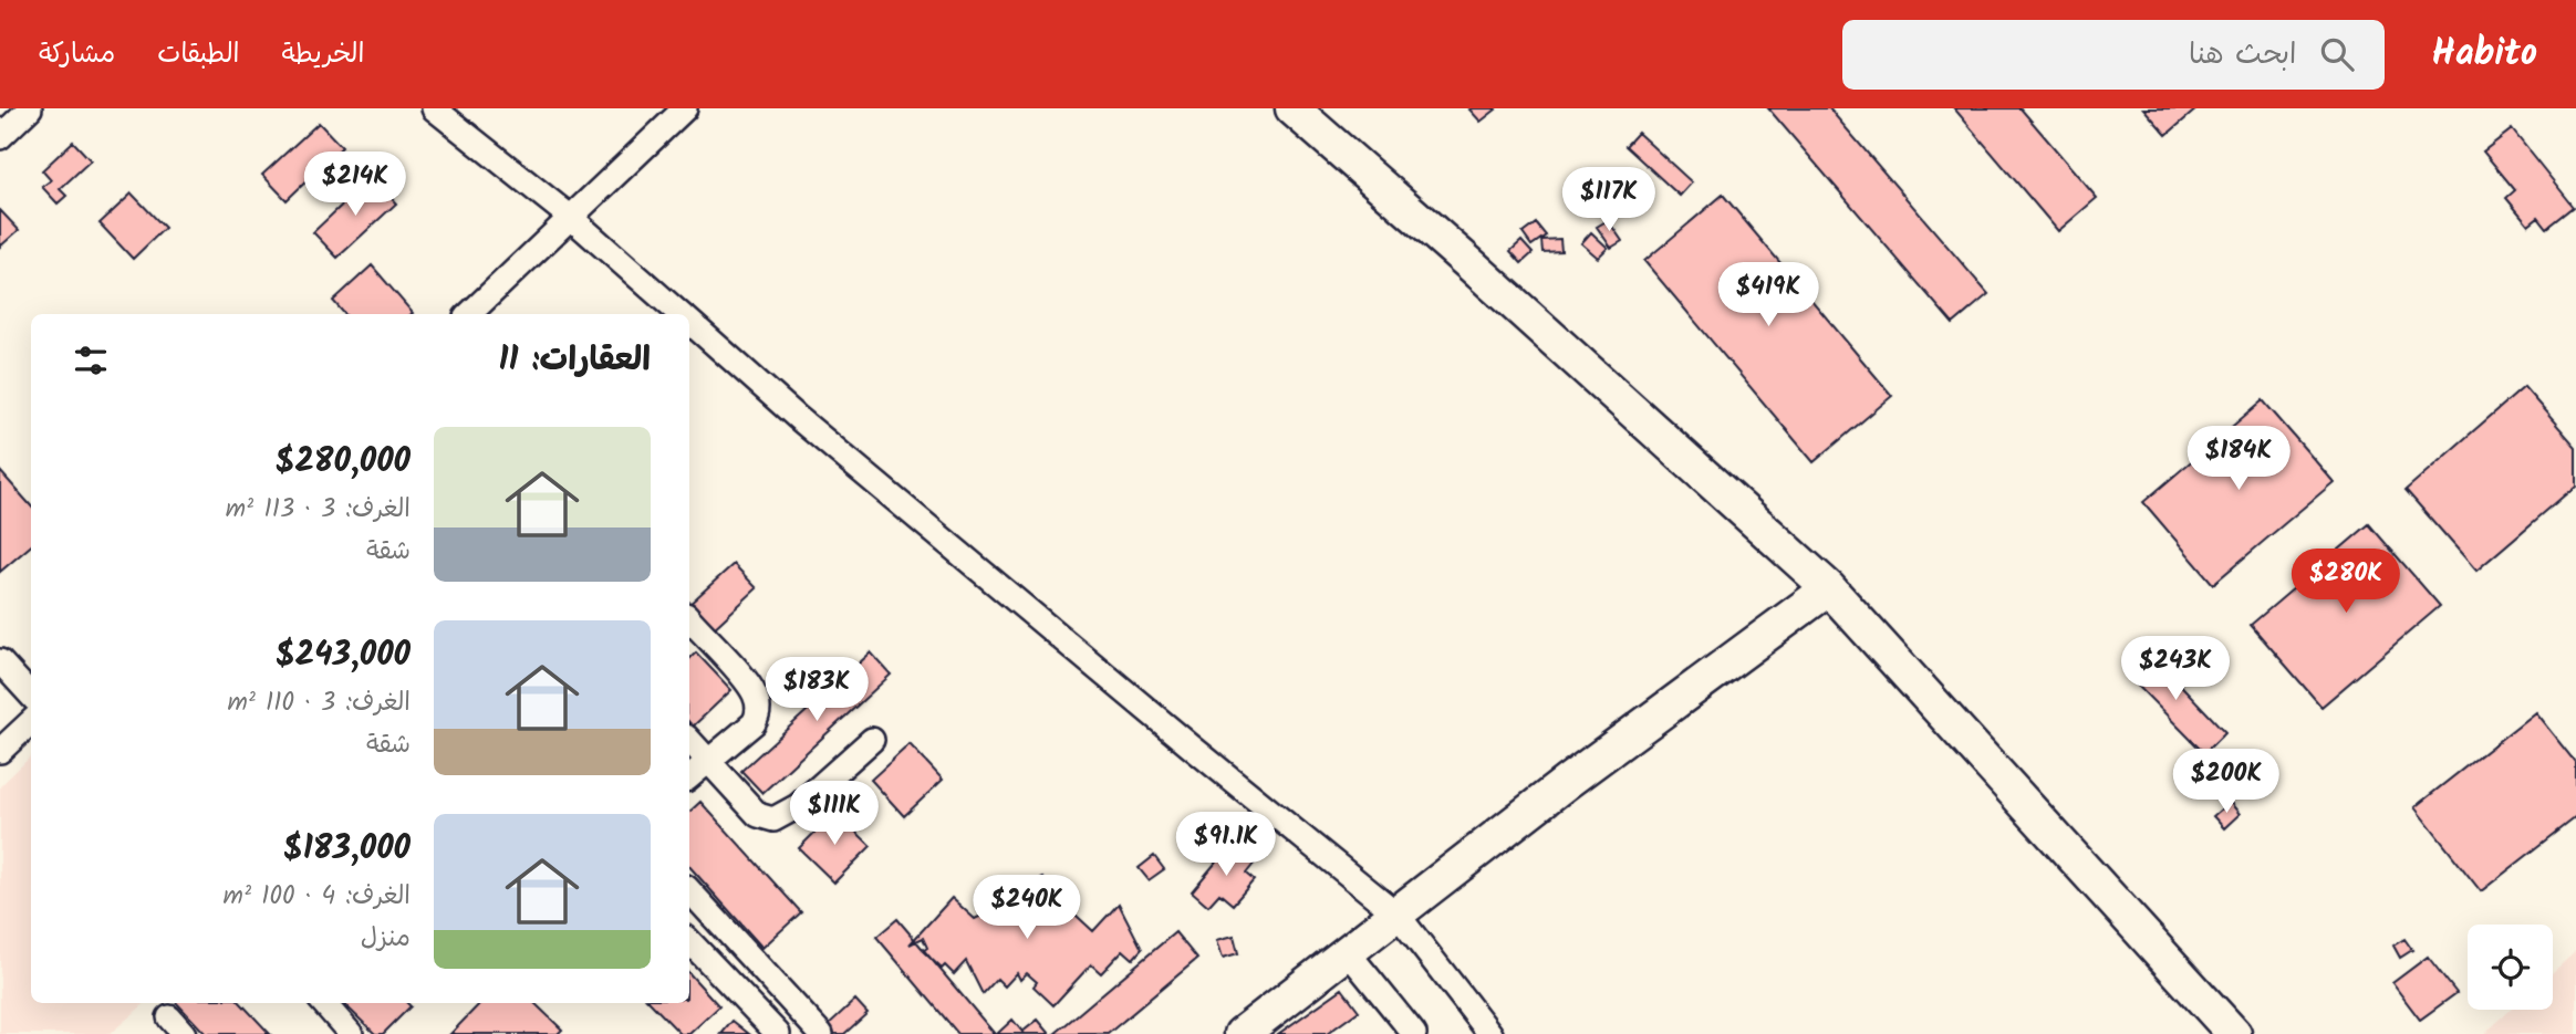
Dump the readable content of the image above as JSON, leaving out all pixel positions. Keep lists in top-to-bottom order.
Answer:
{
  "page": {
    "header": "Habito",
    "search": "ابحث هنا",
    "nav": ["الخريطة", "الطبقات", "مشاركة"],
    "price": [
      "$214K",
      "$117K",
      "$419K",
      "$184K",
      "$280K",
      "$243K",
      "$183K",
      "$200K",
      "$111K",
      "$91.1K",
      "$240K"
    ],
    "heading": "العقارات: 11",
    "list": [
      {
        "name": "$280,000",
        "note": "الغرف: 3 · 113 m² · شقة"
      },
      {
        "name": "$243,000",
        "note": "الغرف: 3 · 110 m² · شقة"
      },
      {
        "name": "$183,000",
        "note": "الغرف: 4 · 100 m² · منزل"
      }
    ]
  }
}
